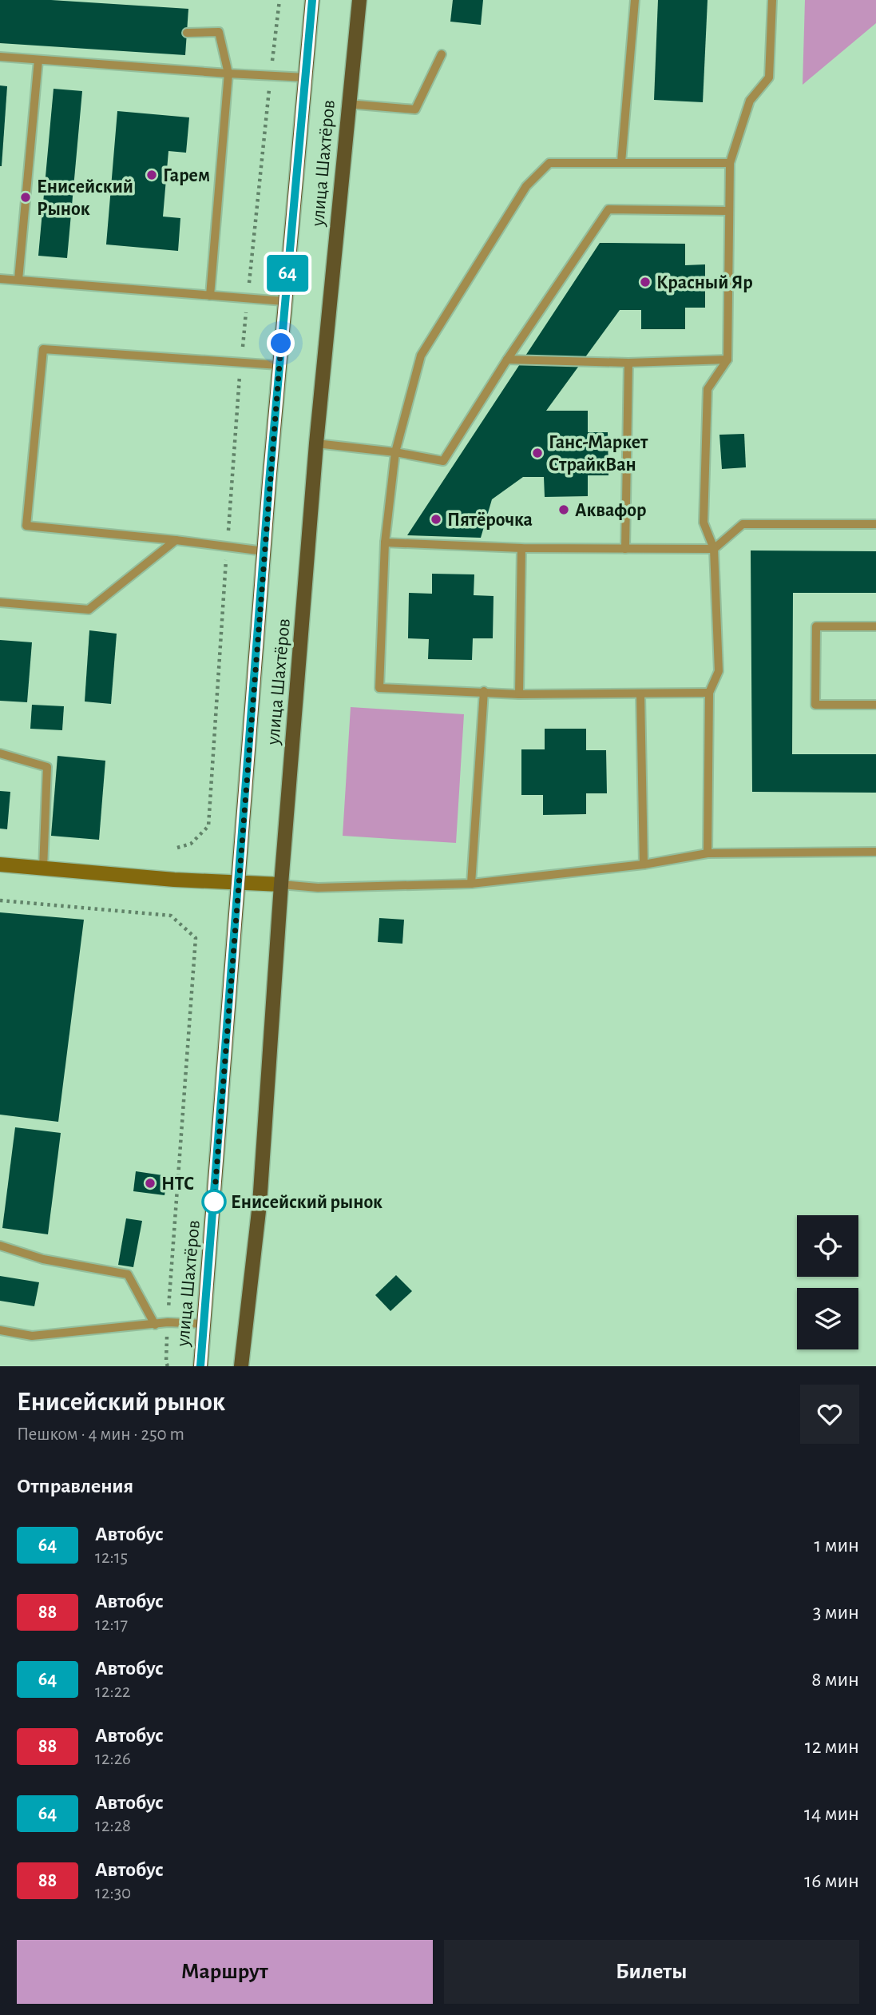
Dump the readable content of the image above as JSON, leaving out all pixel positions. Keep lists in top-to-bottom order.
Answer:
{
  "streets": {
    "main road": ["улица Шахтёров"]
  },
  "places": [
    "Гарем",
    "Енисейский Рынок",
    "Красный Яр",
    "Ганс-Маркет СтрайкВан",
    "Аквафор",
    "Пятёрочка",
    "НТС",
    "Енисейский рынок"
  ],
  "lines": ["bus line 64"],
  "page": {
    "on_map": "64",
    "heading": [
      ["Енисейский рынок", "Пешком · 4 мин · 250 m"],
      "Отправления"
    ],
    "list": [
      {
        "mark": "64",
        "name": "Автобус",
        "note": "12:15",
        "value": "1 мин"
      },
      {
        "mark": "88",
        "name": "Автобус",
        "note": "12:17",
        "value": "3 мин"
      },
      {
        "mark": "64",
        "name": "Автобус",
        "note": "12:22",
        "value": "8 мин"
      },
      {
        "mark": "88",
        "name": "Автобус",
        "note": "12:26",
        "value": "12 мин"
      },
      {
        "mark": "64",
        "name": "Автобус",
        "note": "12:28",
        "value": "14 мин"
      },
      {
        "mark": "88",
        "name": "Автобус",
        "note": "12:30",
        "value": "16 мин"
      }
    ],
    "buttons": ["Маршрут", "Билеты"]
  }
}
